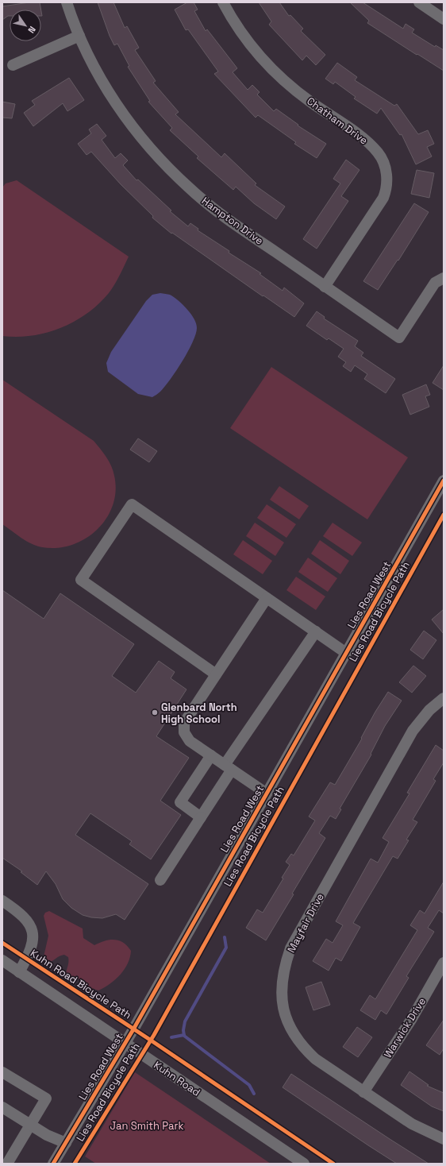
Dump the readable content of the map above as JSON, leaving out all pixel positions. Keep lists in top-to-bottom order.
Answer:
{
  "streets": {
    "street": [
      "Chatham Drive",
      "Hampton Drive",
      "Lies Road West",
      "Mayfair Drive",
      "Warwick Drive",
      "Kuhn Road"
    ],
    "cycle path": ["Lies Road Bicycle Path", "Kuhn Road Bicycle Path"]
  },
  "crossings": [
    ["Chatham Drive", "Hampton Drive"],
    ["Lies Road West", "Kuhn Road"],
    ["Mayfair Drive", "Warwick Drive"]
  ],
  "parks": ["Jan Smith Park"],
  "places": ["Glenbard North High School"],
  "north": "bottom right"
}
